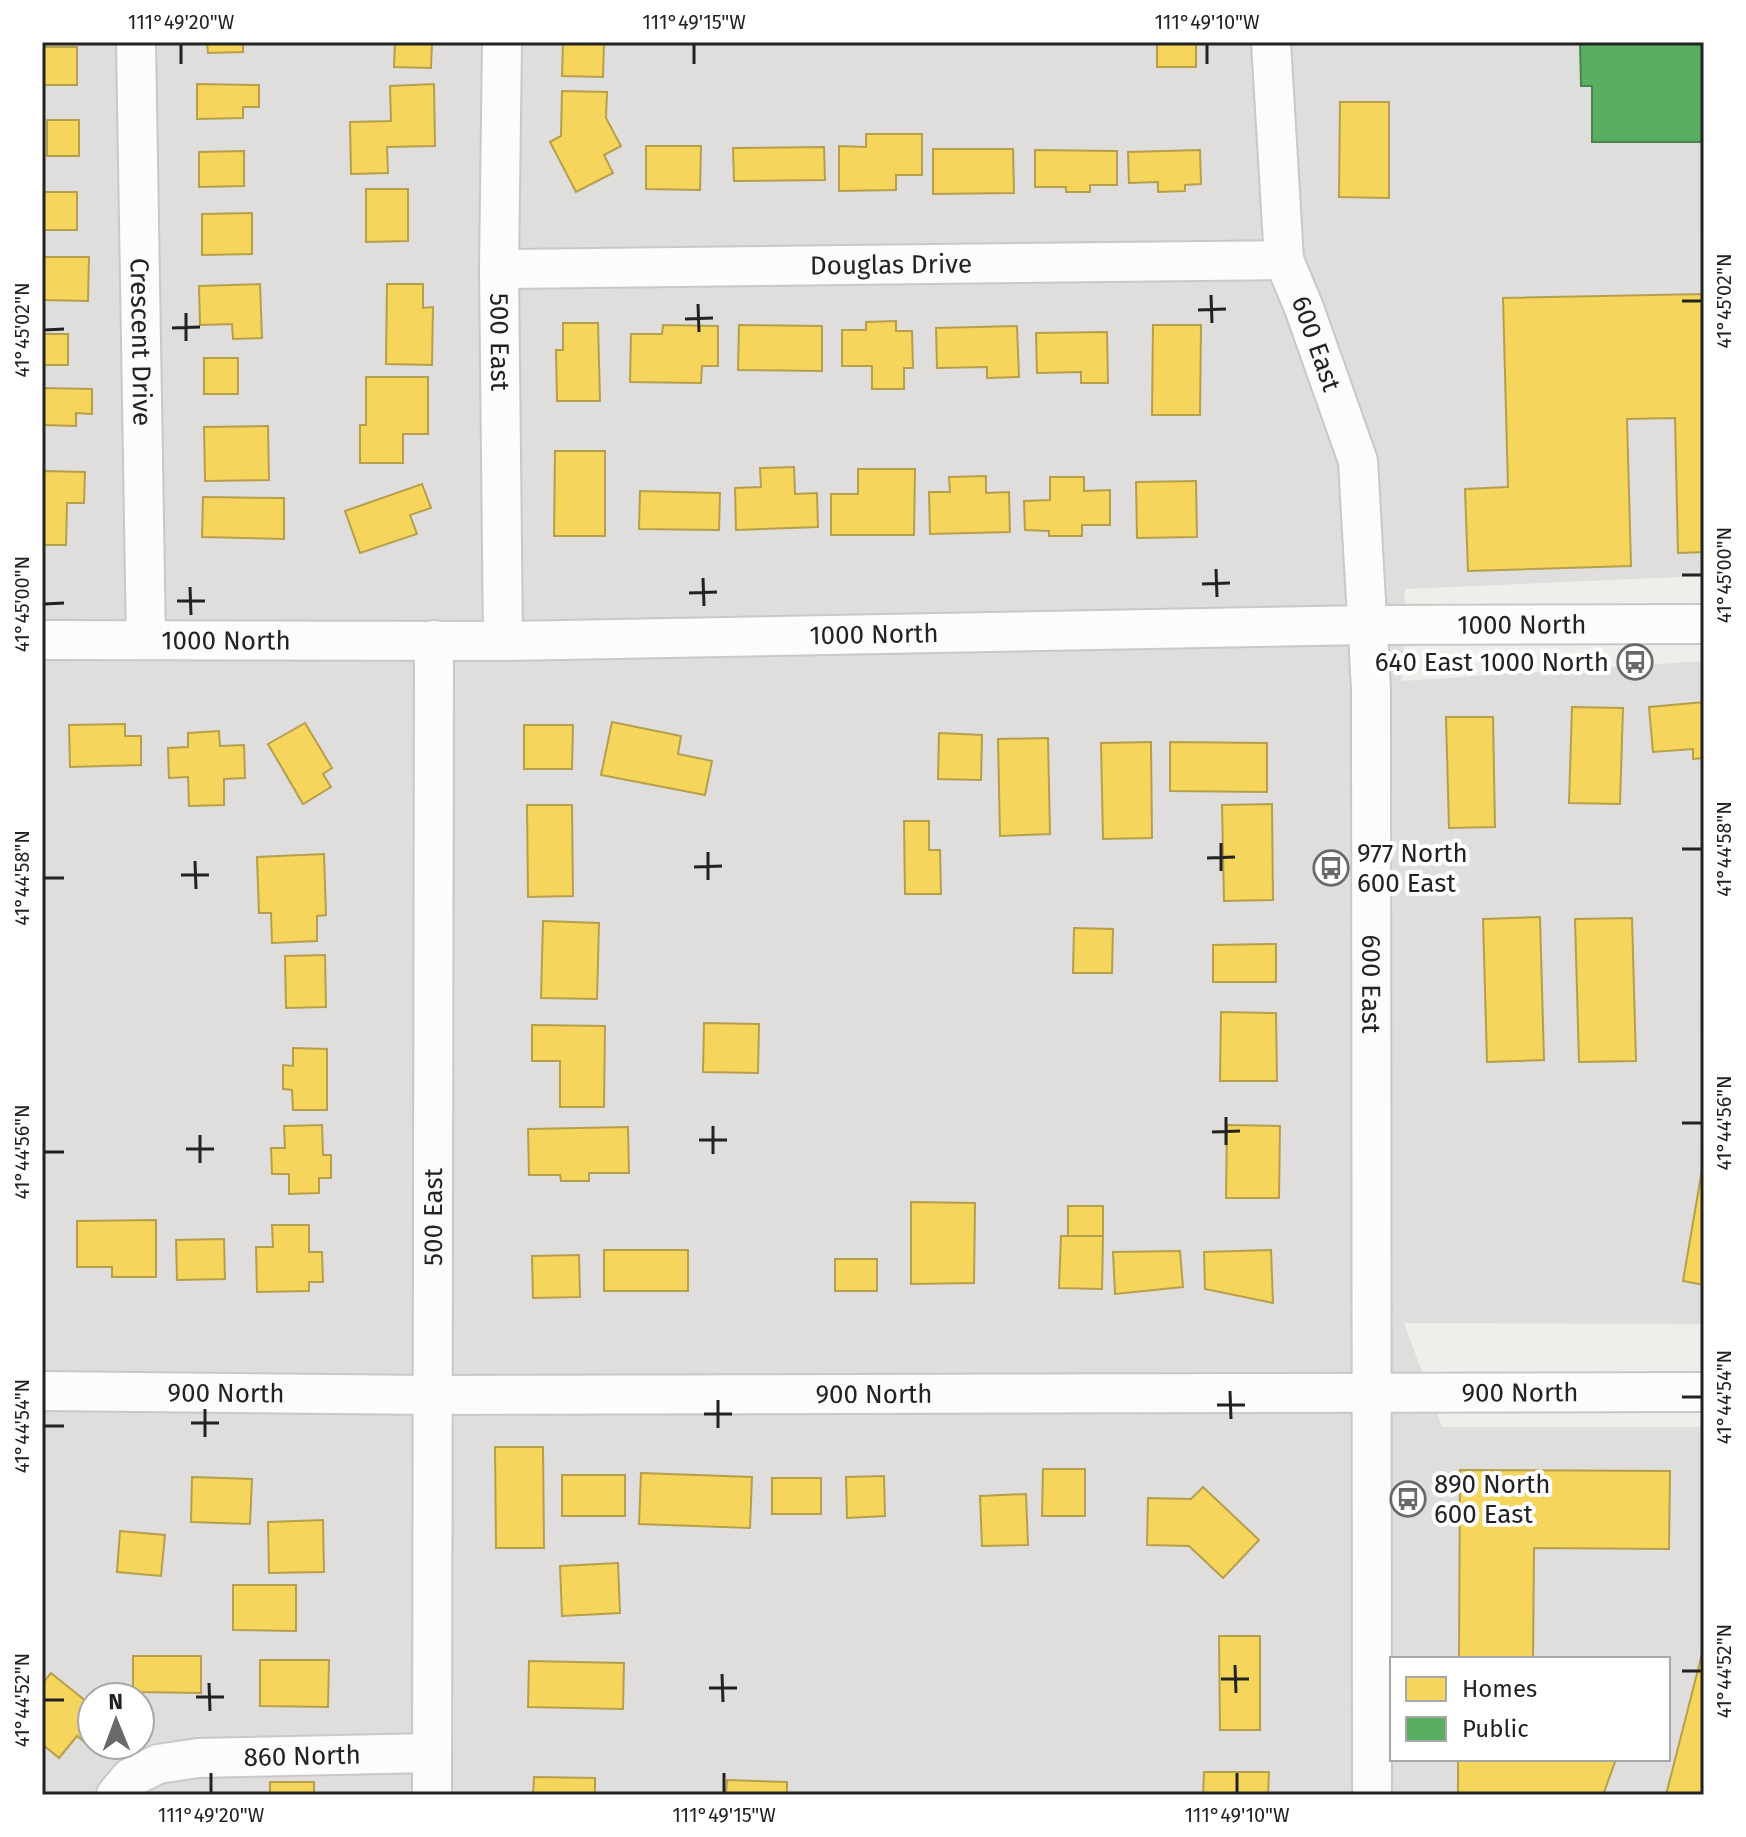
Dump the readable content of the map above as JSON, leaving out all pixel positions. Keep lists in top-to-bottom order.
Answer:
{
  "streets": {
    "street": [
      "Douglas Drive",
      "Crescent Drive",
      "500 East",
      "600 East",
      "1000 North",
      "900 North",
      "860 North"
    ]
  },
  "crossings": [
    ["Douglas Drive", "500 East"],
    ["Douglas Drive", "600 East"],
    ["Crescent Drive", "1000 North"],
    ["500 East", "1000 North"],
    ["500 East", "900 North"],
    ["500 East", "860 North"],
    ["600 East", "1000 North"],
    ["600 East", "900 North"]
  ],
  "places": {
    "bus stop": ["640 East 1000 North", "977 North 600 East", "890 North 600 East"]
  },
  "legend": ["Homes", "Public"],
  "north": "top",
  "coordinates": [
    "111°49'20\"W",
    "111°49'15\"W",
    "111°49'10\"W",
    "41°45'02\"N",
    "41°45'00\"N",
    "41°44'58\"N",
    "41°44'56\"N",
    "41°44'54\"N",
    "41°44'52\"N"
  ]
}
